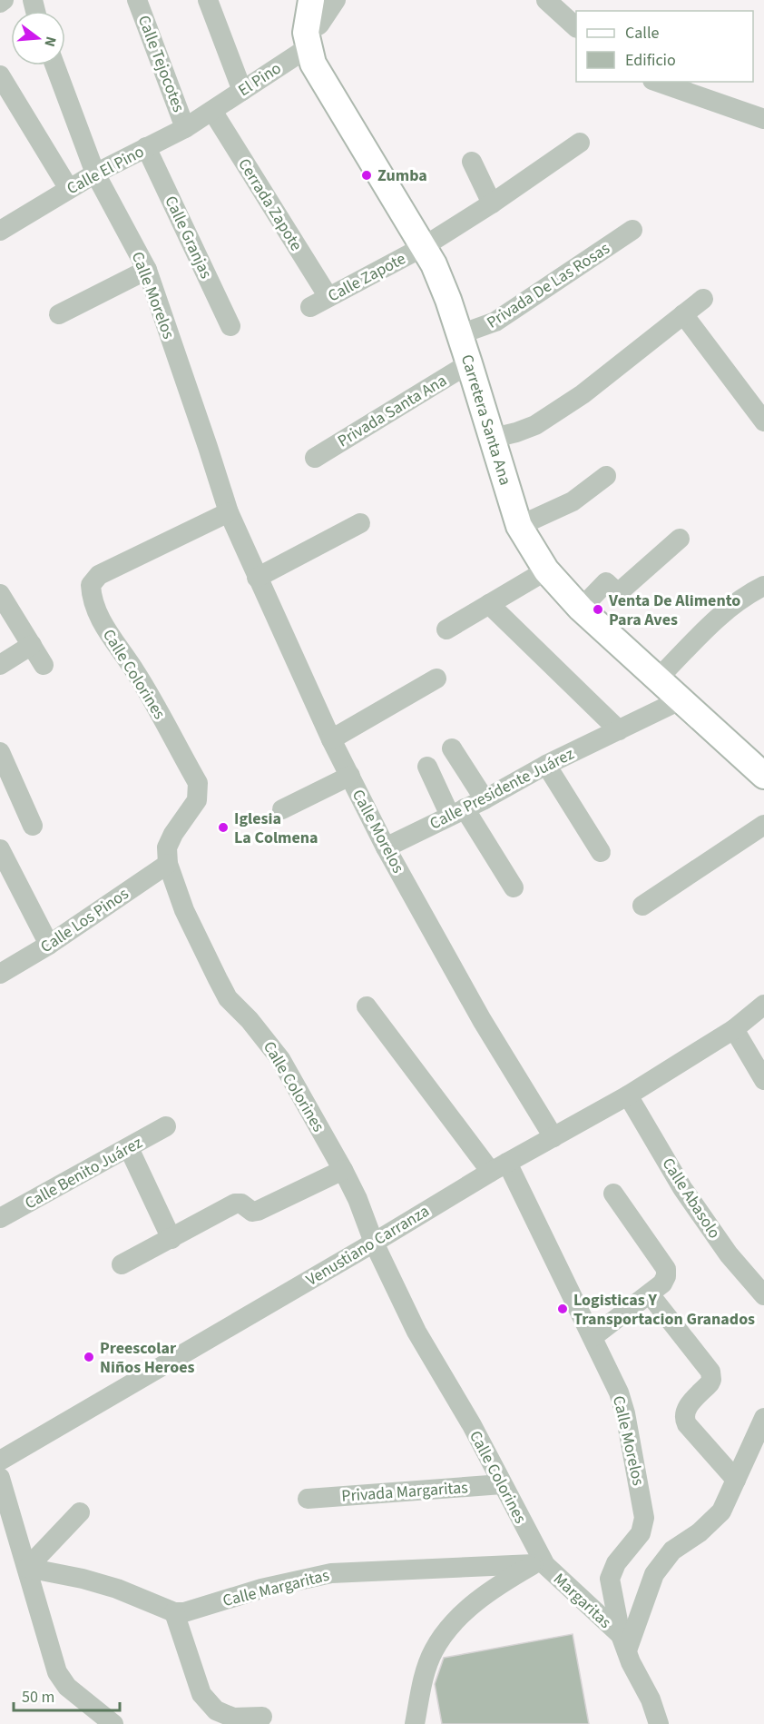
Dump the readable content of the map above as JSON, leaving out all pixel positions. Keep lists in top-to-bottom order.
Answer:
{
  "streets": {
    "main road": ["Carretera Santa Ana"],
    "street": [
      "Calle Tejocotes",
      "El Pino",
      "Calle El Pino",
      "Cerrada Zapote",
      "Calle Granjas",
      "Calle Zapote",
      "Privada De Las Rosas",
      "Calle Morelos",
      "Privada Santa Ana",
      "Calle Colorines",
      "Calle Presidente Juárez",
      "Calle Los Pinos",
      "Calle Benito Juárez",
      "Calle Abasolo",
      "Venustiano Carranza",
      "Privada Margaritas",
      "Calle Margaritas",
      "Margaritas"
    ]
  },
  "crossings": [
    ["Calle Tejocotes", "Calle El Pino"],
    ["El Pino", "Calle El Pino"],
    ["El Pino", "Cerrada Zapote"],
    ["El Pino", "Carretera Santa Ana"],
    ["Calle El Pino", "Cerrada Zapote"],
    ["Calle El Pino", "Calle Granjas"],
    ["Calle El Pino", "Calle Morelos"],
    ["Cerrada Zapote", "Calle Zapote"],
    ["Calle Zapote", "Carretera Santa Ana"],
    ["Privada De Las Rosas", "Carretera Santa Ana"],
    ["Calle Morelos", "Calle Colorines"],
    ["Calle Morelos", "Calle Presidente Juárez"],
    ["Calle Morelos", "Venustiano Carranza"],
    ["Calle Morelos", "Margaritas"],
    ["Privada Santa Ana", "Carretera Santa Ana"],
    ["Carretera Santa Ana", "Calle Presidente Juárez"],
    ["Calle Colorines", "Calle Los Pinos"],
    ["Calle Colorines", "Venustiano Carranza"],
    ["Calle Colorines", "Privada Margaritas"],
    ["Calle Colorines", "Calle Margaritas"],
    ["Calle Colorines", "Margaritas"],
    ["Calle Abasolo", "Venustiano Carranza"],
    ["Calle Margaritas", "Margaritas"]
  ],
  "places": [
    "Zumba",
    "Venta De Alimento Para Aves",
    "Iglesia La Colmena",
    "Logisticas Y Transportacion Granados",
    "Preescolar Niños Heroes"
  ],
  "legend": ["Calle", "Edificio"],
  "scale_bar": "50 m",
  "north": "right"
}
